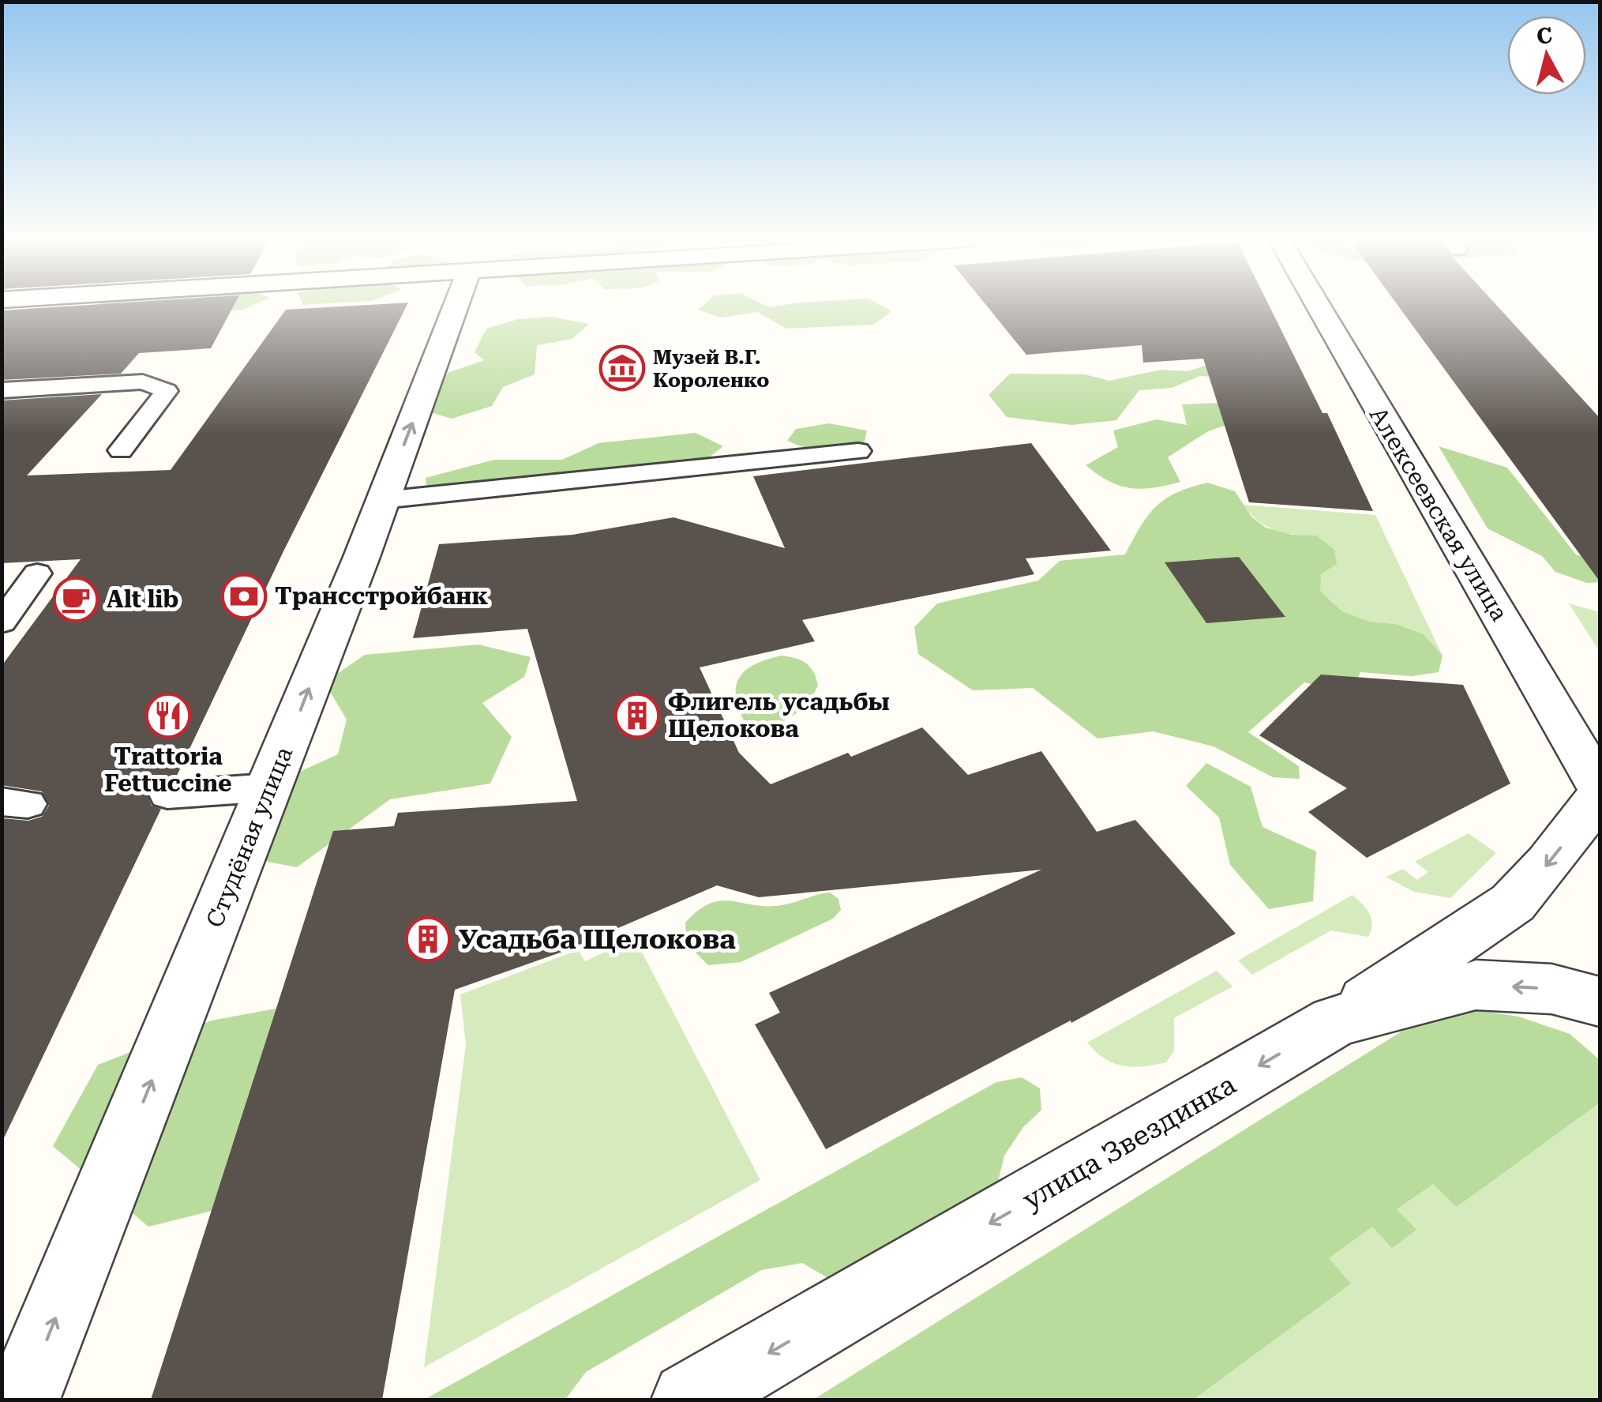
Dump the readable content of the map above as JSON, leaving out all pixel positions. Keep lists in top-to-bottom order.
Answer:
{
  "streets": {
    "street": ["Алексеевская улица", "Студёная улица", "улица Звездинка"]
  },
  "one_way": ["Студёная улица"],
  "places": {
    "museum": ["Музей В.Г. Короленко"],
    "bank": ["Трансстройбанк"],
    "cafe": ["Alt lib"],
    "restaurant": ["Trattoria Fettuccine"],
    "building": ["Флигель усадьбы Щелокова", "Усадьба Щелокова"]
  },
  "north": "top"
}
